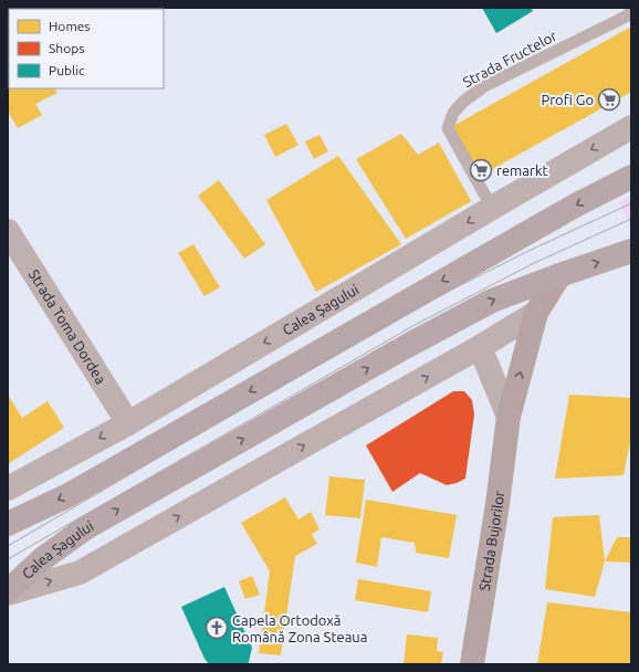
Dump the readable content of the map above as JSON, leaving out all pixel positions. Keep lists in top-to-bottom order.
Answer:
{
  "streets": {
    "main road": ["Calea Șagului", "Strada Bujorilor"],
    "street": ["Strada Toma Dordea"],
    "lane": ["Strada Fructelor"]
  },
  "crossings": [
    ["Strada Fructelor", "Calea Șagului"],
    ["Calea Șagului", "Strada Toma Dordea"],
    ["Calea Șagului", "Strada Bujorilor"]
  ],
  "places": {
    "supermarket": ["Profi Go", "remarkt"],
    "church": ["Capela Ortodoxă Română Zona Steaua"]
  },
  "legend": ["Homes", "Shops", "Public"]
}
